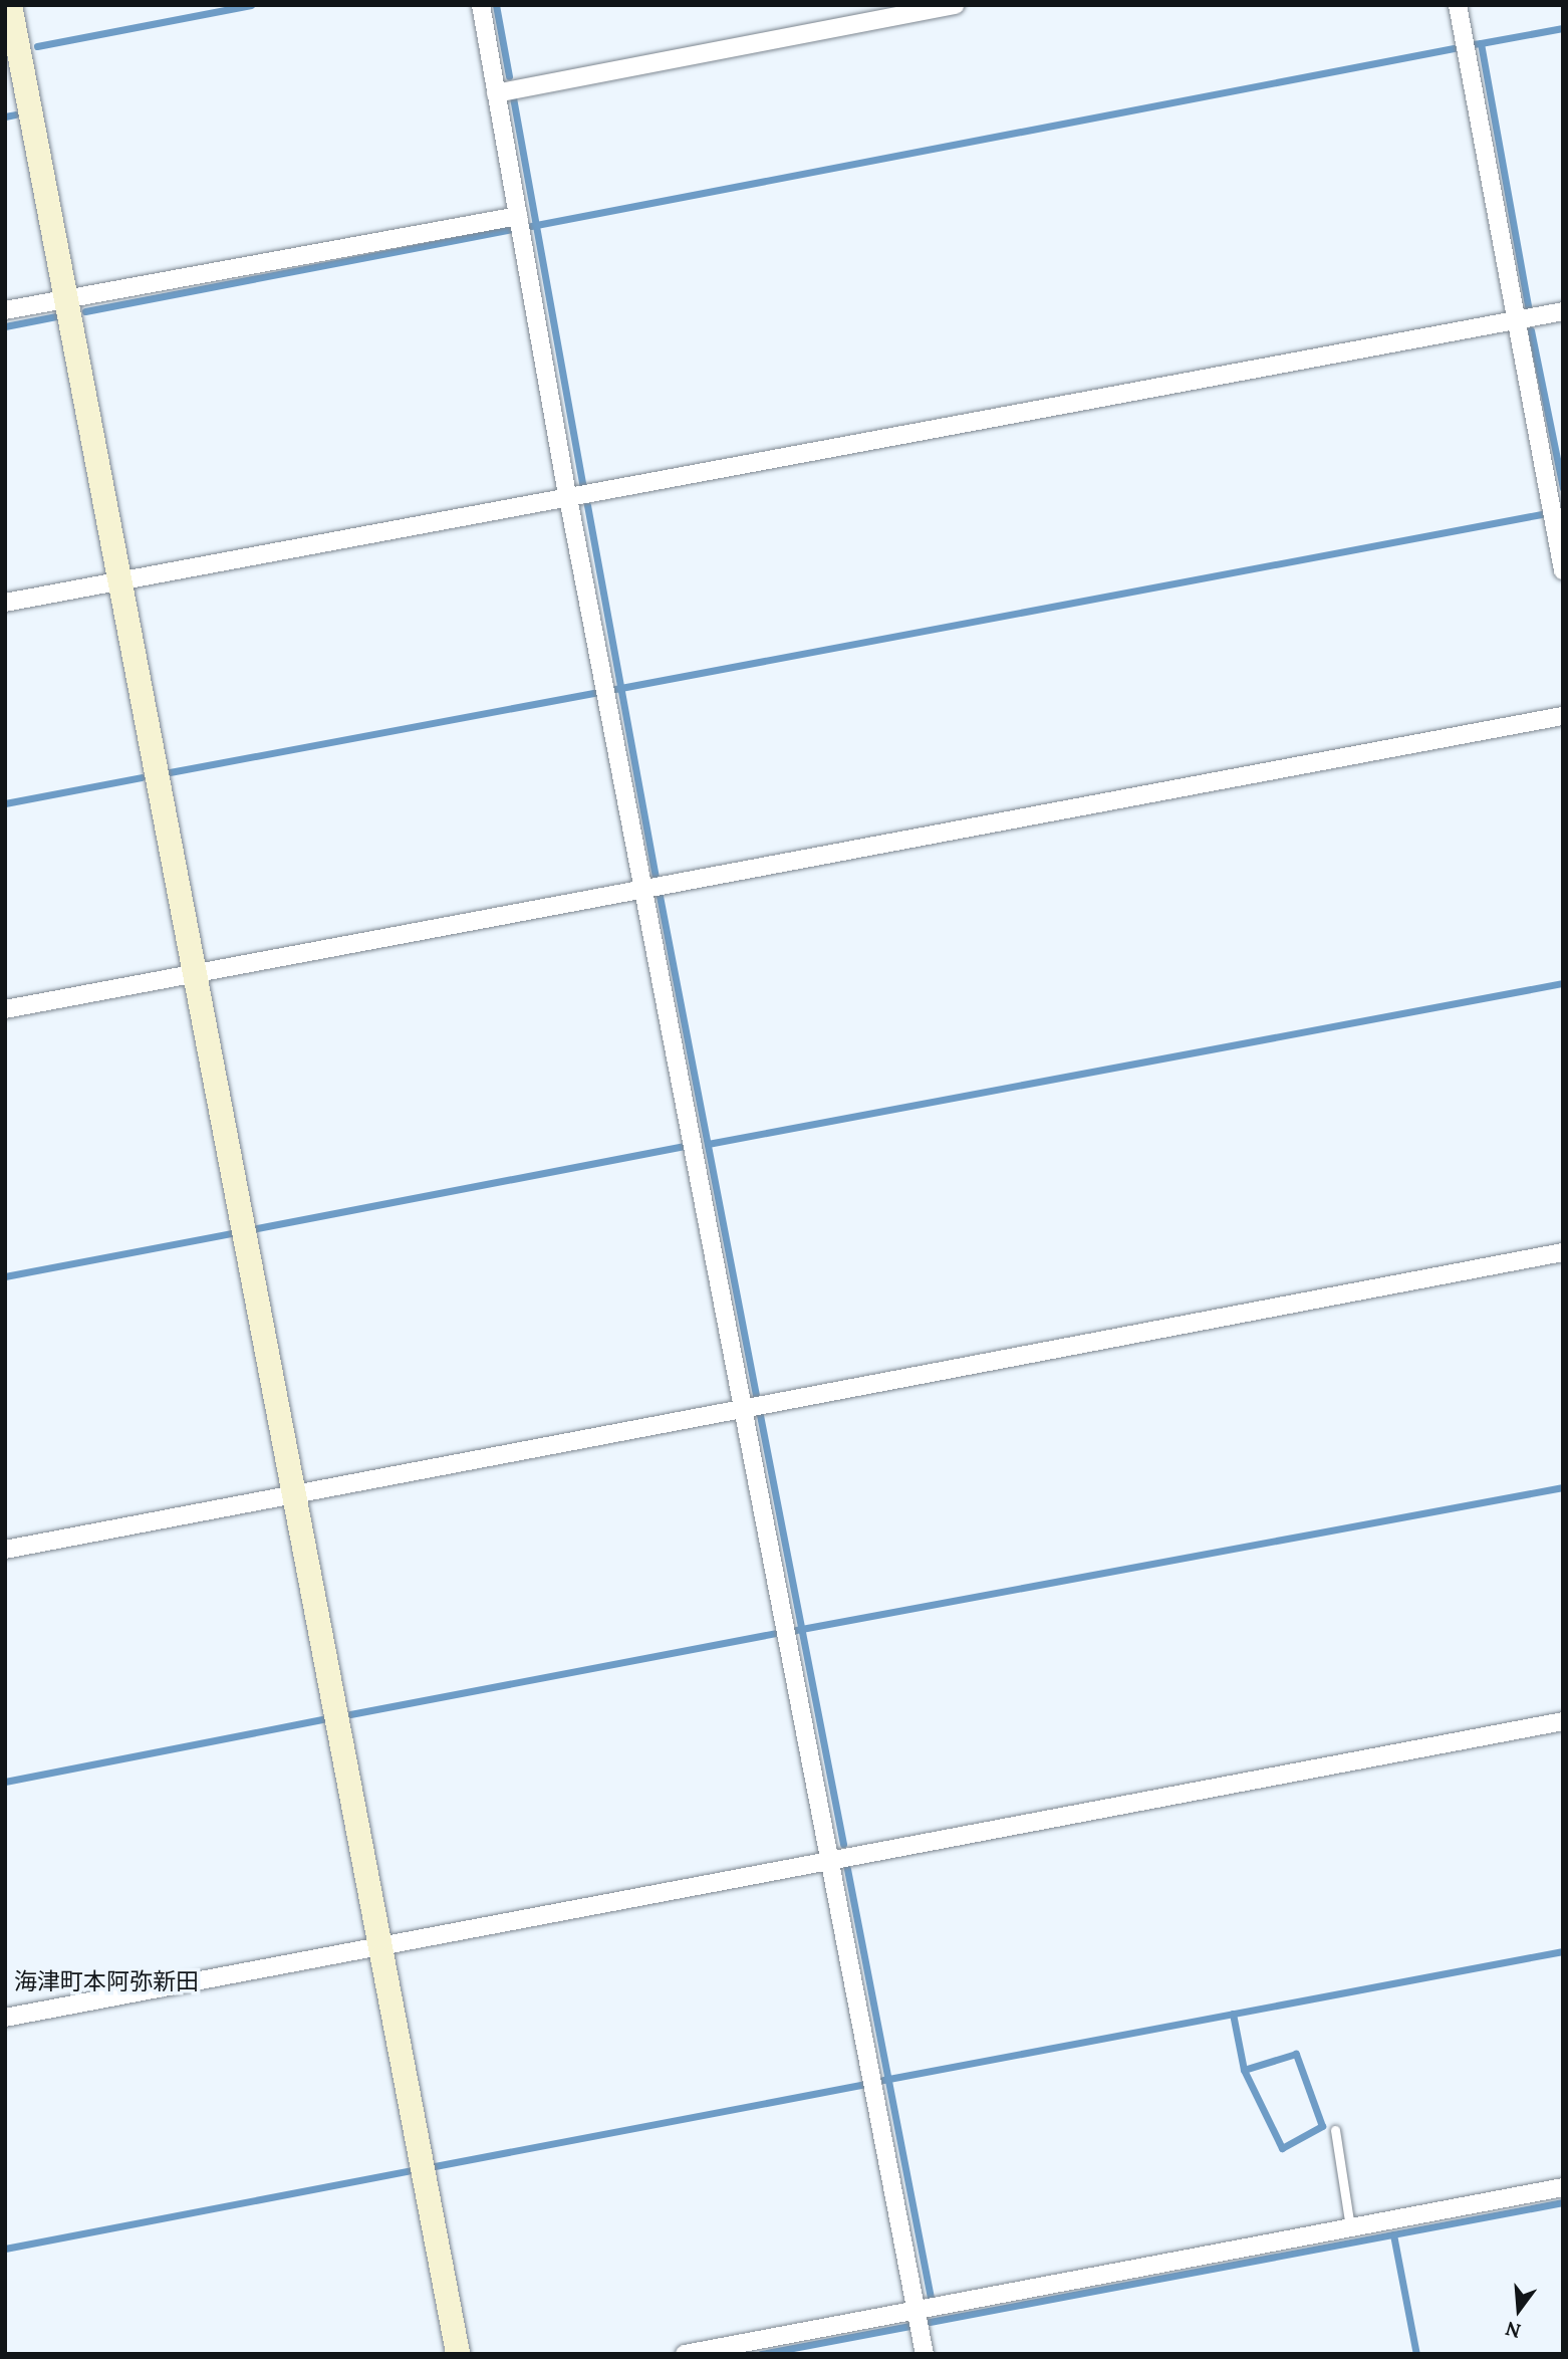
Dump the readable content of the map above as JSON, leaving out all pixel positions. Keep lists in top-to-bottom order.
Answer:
{
  "districts": ["海津町本阿弥新田"],
  "north": "bottom"
}
